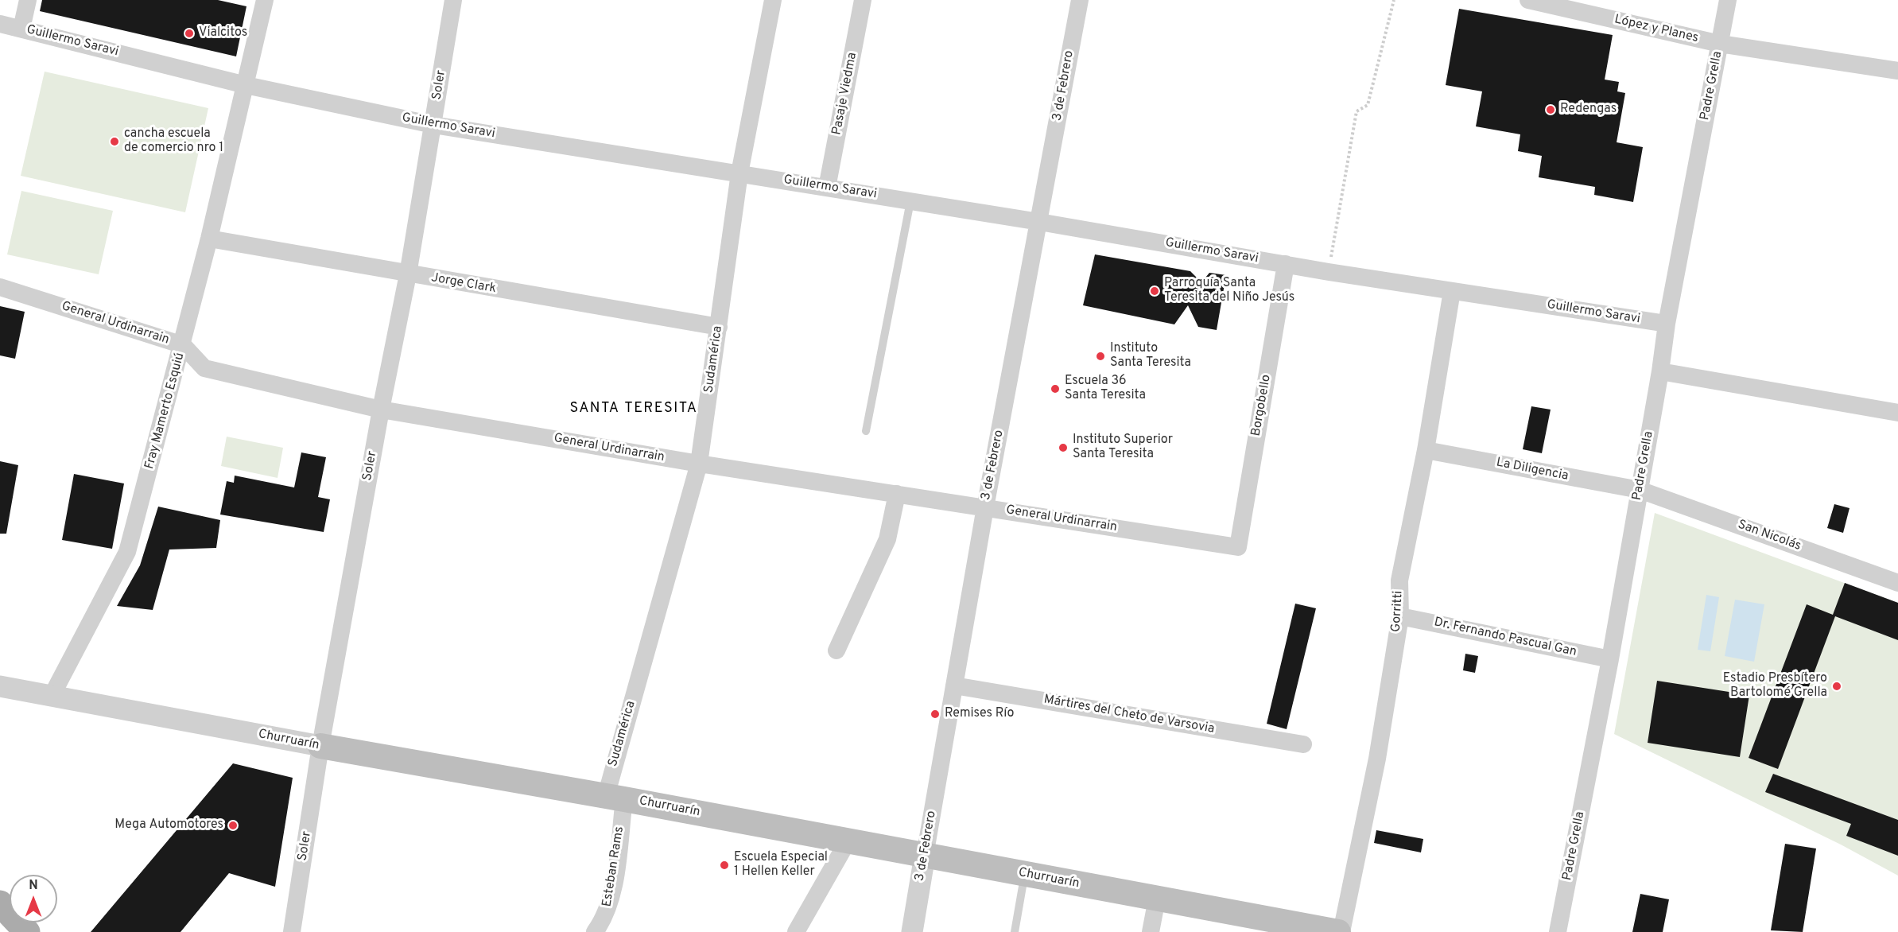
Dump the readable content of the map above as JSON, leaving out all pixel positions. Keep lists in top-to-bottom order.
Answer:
{
  "streets": {
    "main road": ["Churruarín"],
    "street": [
      "López y Planes",
      "Guillermo Saravi",
      "Soler",
      "3 de Febrero",
      "Padre Grella",
      "Pasaje Viedma",
      "Jorge Clark",
      "General Urdinarrain",
      "Sudamérica",
      "Borgobello",
      "Fray Mamerto Esquiú",
      "La Diligencia",
      "San Nicolás",
      "Gorritti",
      "Dr. Fernando Pascual Gan",
      "Mártires del Cheto de Varsovia",
      "Esteban Rams"
    ]
  },
  "crossings": [
    ["López y Planes", "Padre Grella"],
    ["Guillermo Saravi", "Soler"],
    ["Guillermo Saravi", "3 de Febrero"],
    ["Guillermo Saravi", "Padre Grella"],
    ["Guillermo Saravi", "Pasaje Viedma"],
    ["Guillermo Saravi", "Sudamérica"],
    ["Guillermo Saravi", "Borgobello"],
    ["Guillermo Saravi", "Fray Mamerto Esquiú"],
    ["Guillermo Saravi", "Gorritti"],
    ["Soler", "Jorge Clark"],
    ["Soler", "General Urdinarrain"],
    ["Soler", "Churruarín"],
    ["3 de Febrero", "General Urdinarrain"],
    ["3 de Febrero", "Mártires del Cheto de Varsovia"],
    ["3 de Febrero", "Churruarín"],
    ["Padre Grella", "La Diligencia"],
    ["Padre Grella", "San Nicolás"],
    ["Padre Grella", "Dr. Fernando Pascual Gan"],
    ["Jorge Clark", "Sudamérica"],
    ["Jorge Clark", "Fray Mamerto Esquiú"],
    ["General Urdinarrain", "Sudamérica"],
    ["General Urdinarrain", "Borgobello"],
    ["General Urdinarrain", "Fray Mamerto Esquiú"],
    ["Sudamérica", "Churruarín"],
    ["Sudamérica", "Esteban Rams"],
    ["Fray Mamerto Esquiú", "Churruarín"],
    ["La Diligencia", "San Nicolás"],
    ["La Diligencia", "Gorritti"],
    ["Gorritti", "Dr. Fernando Pascual Gan"],
    ["Gorritti", "Churruarín"],
    ["Churruarín", "Esteban Rams"]
  ],
  "districts": ["SANTA TERESITA"],
  "places": [
    "Vialcitos",
    "Redengas",
    "cancha escuela de comercio nro 1",
    "Parroquía Santa Teresita del Niño Jesús",
    "Instituto Santa Teresita",
    "Escuela 36 Santa Teresita",
    "Instituto Superior Santa Teresita",
    "Estadio Presbítero Bartolomé Grella",
    "Remises Río",
    "Mega Automotores",
    "Escuela Especial 1 Hellen Keller"
  ],
  "north": "top"
}
